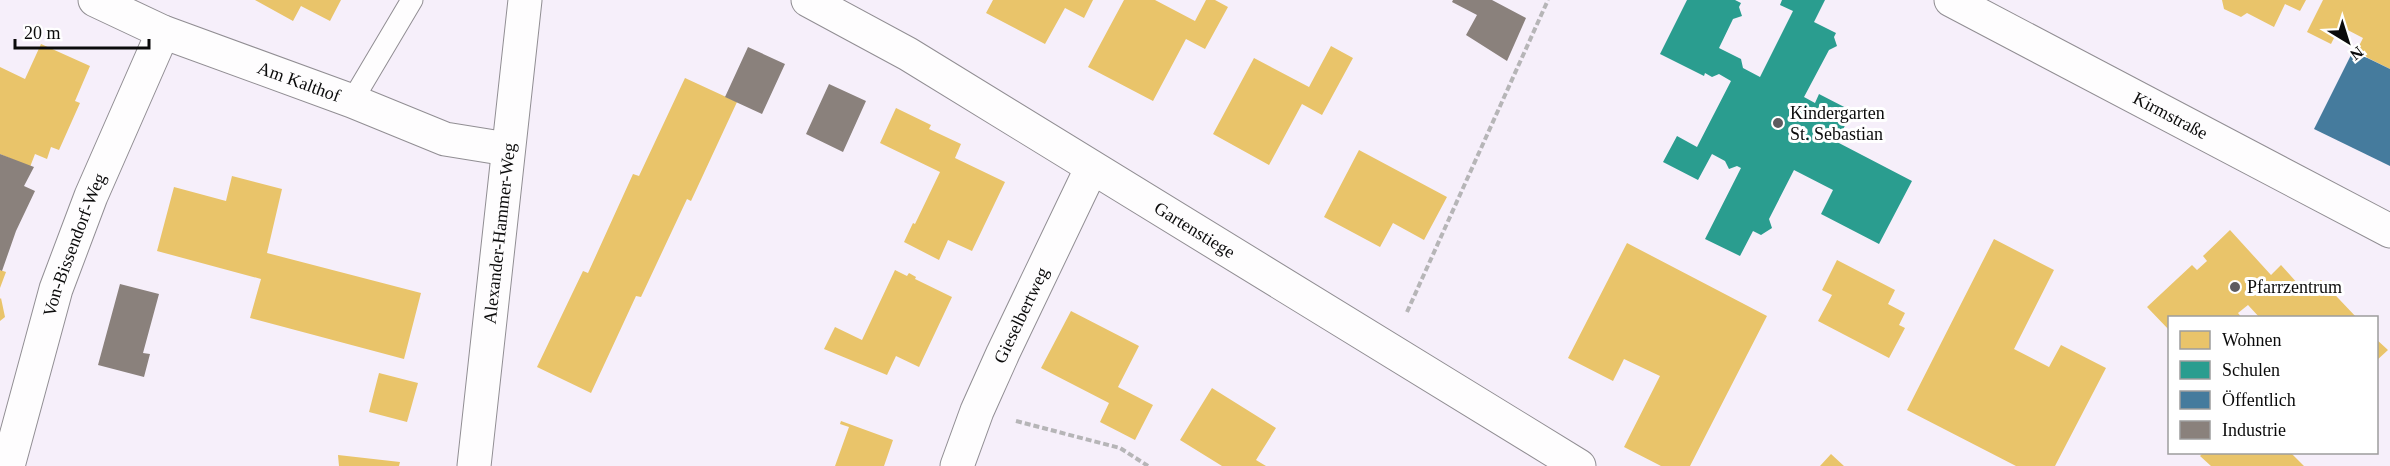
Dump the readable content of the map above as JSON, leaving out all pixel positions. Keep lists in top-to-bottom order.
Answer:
{
  "streets": {
    "street": [
      "Am Kalthof",
      "Kirmstraße",
      "Gartenstiege",
      "Alexander-Hammer-Weg",
      "Von-Bissendorf-Weg",
      "Gieselbertweg"
    ]
  },
  "crossings": [
    ["Am Kalthof", "Alexander-Hammer-Weg"],
    ["Am Kalthof", "Von-Bissendorf-Weg"],
    ["Gartenstiege", "Gieselbertweg"]
  ],
  "places": ["Kindergarten St. Sebastian", "Pfarrzentrum"],
  "legend": [
    "Wohnen",
    "Schulen",
    "Öffentlich",
    "Industrie"
  ],
  "scale_bar": "20 m",
  "north": "bottom right"
}
